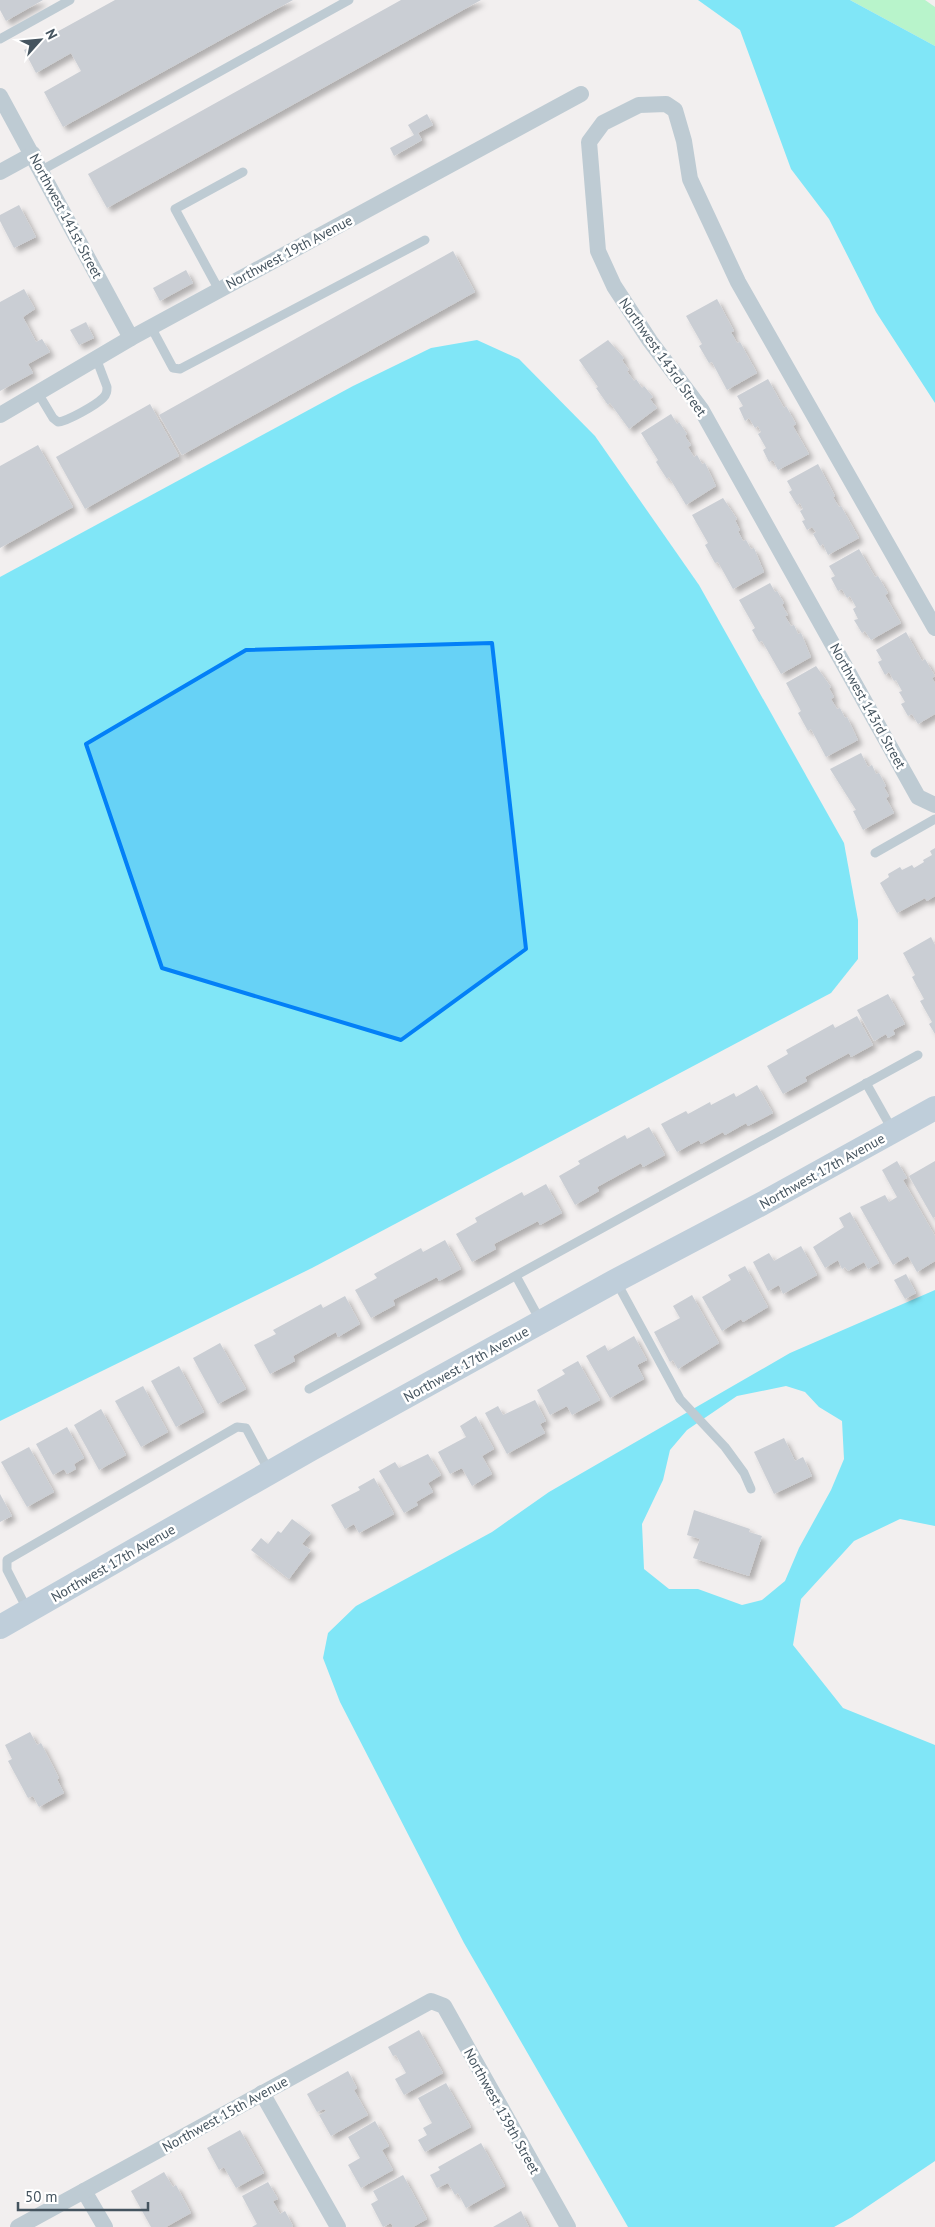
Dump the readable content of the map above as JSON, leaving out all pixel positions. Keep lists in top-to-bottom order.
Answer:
{
  "streets": {
    "street": [
      "Northwest 141st Street",
      "Northwest 19th Avenue",
      "Northwest 143rd Street",
      "Northwest 17th Avenue",
      "Northwest 139th Street",
      "Northwest 15th Avenue"
    ]
  },
  "crossings": [
    ["Northwest 141st Street", "Northwest 19th Avenue"],
    ["Northwest 139th Street", "Northwest 15th Avenue"]
  ],
  "scale_bar": "50 m",
  "north": "top right"
}
